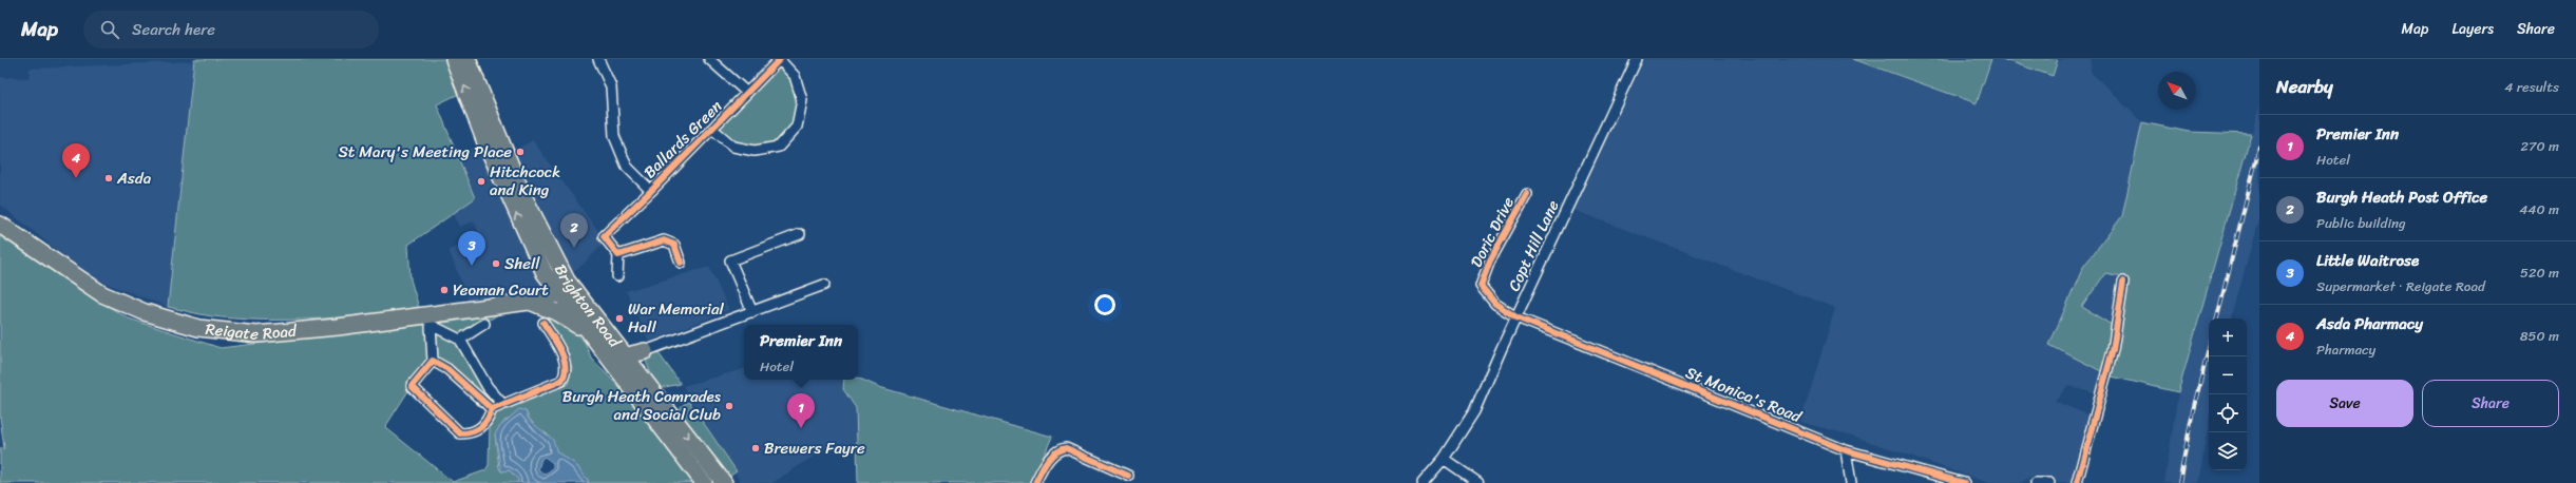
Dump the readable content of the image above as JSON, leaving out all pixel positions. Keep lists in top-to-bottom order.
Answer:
{
  "streets": {
    "highway": ["Brighton Road", "Reigate Road"],
    "street": [
      "Ballards Green",
      "Doric Drive",
      "Copt Hill Lane",
      "St Monica's Road"
    ]
  },
  "crossings": [
    ["Doric Drive", "Copt Hill Lane"],
    ["Doric Drive", "St Monica's Road"],
    ["Copt Hill Lane", "St Monica's Road"],
    ["Brighton Road", "Reigate Road"]
  ],
  "places": [
    "St Mary's Meeting Place",
    "Asda",
    "Hitchcock and King",
    "Shell",
    "Yeoman Court",
    "War Memorial Hall",
    "Burgh Heath Comrades and Social Club",
    "Brewers Fayre"
  ],
  "north": "top left",
  "page": {
    "header": "Map",
    "search": "Search here",
    "nav": ["Map", "Layers", "Share"],
    "heading": ["Nearby", "4 results"],
    "list": [
      {
        "mark": "1",
        "name": "Premier Inn",
        "note": "Hotel",
        "value": "270 m"
      },
      {
        "mark": "2",
        "name": "Burgh Heath Post Office",
        "note": "Public building",
        "value": "440 m"
      },
      {
        "mark": "3",
        "name": "Little Waitrose",
        "note": "Supermarket · Reigate Road",
        "value": "520 m"
      },
      {
        "mark": "4",
        "name": "Asda Pharmacy",
        "note": "Pharmacy",
        "value": "850 m"
      }
    ],
    "pins": [
      "4",
      "2",
      "3",
      "1"
    ],
    "map_buttons": ["+", "−"],
    "popup": ["Premier Inn", "Hotel"],
    "buttons": ["Save", "Share"]
  }
}
